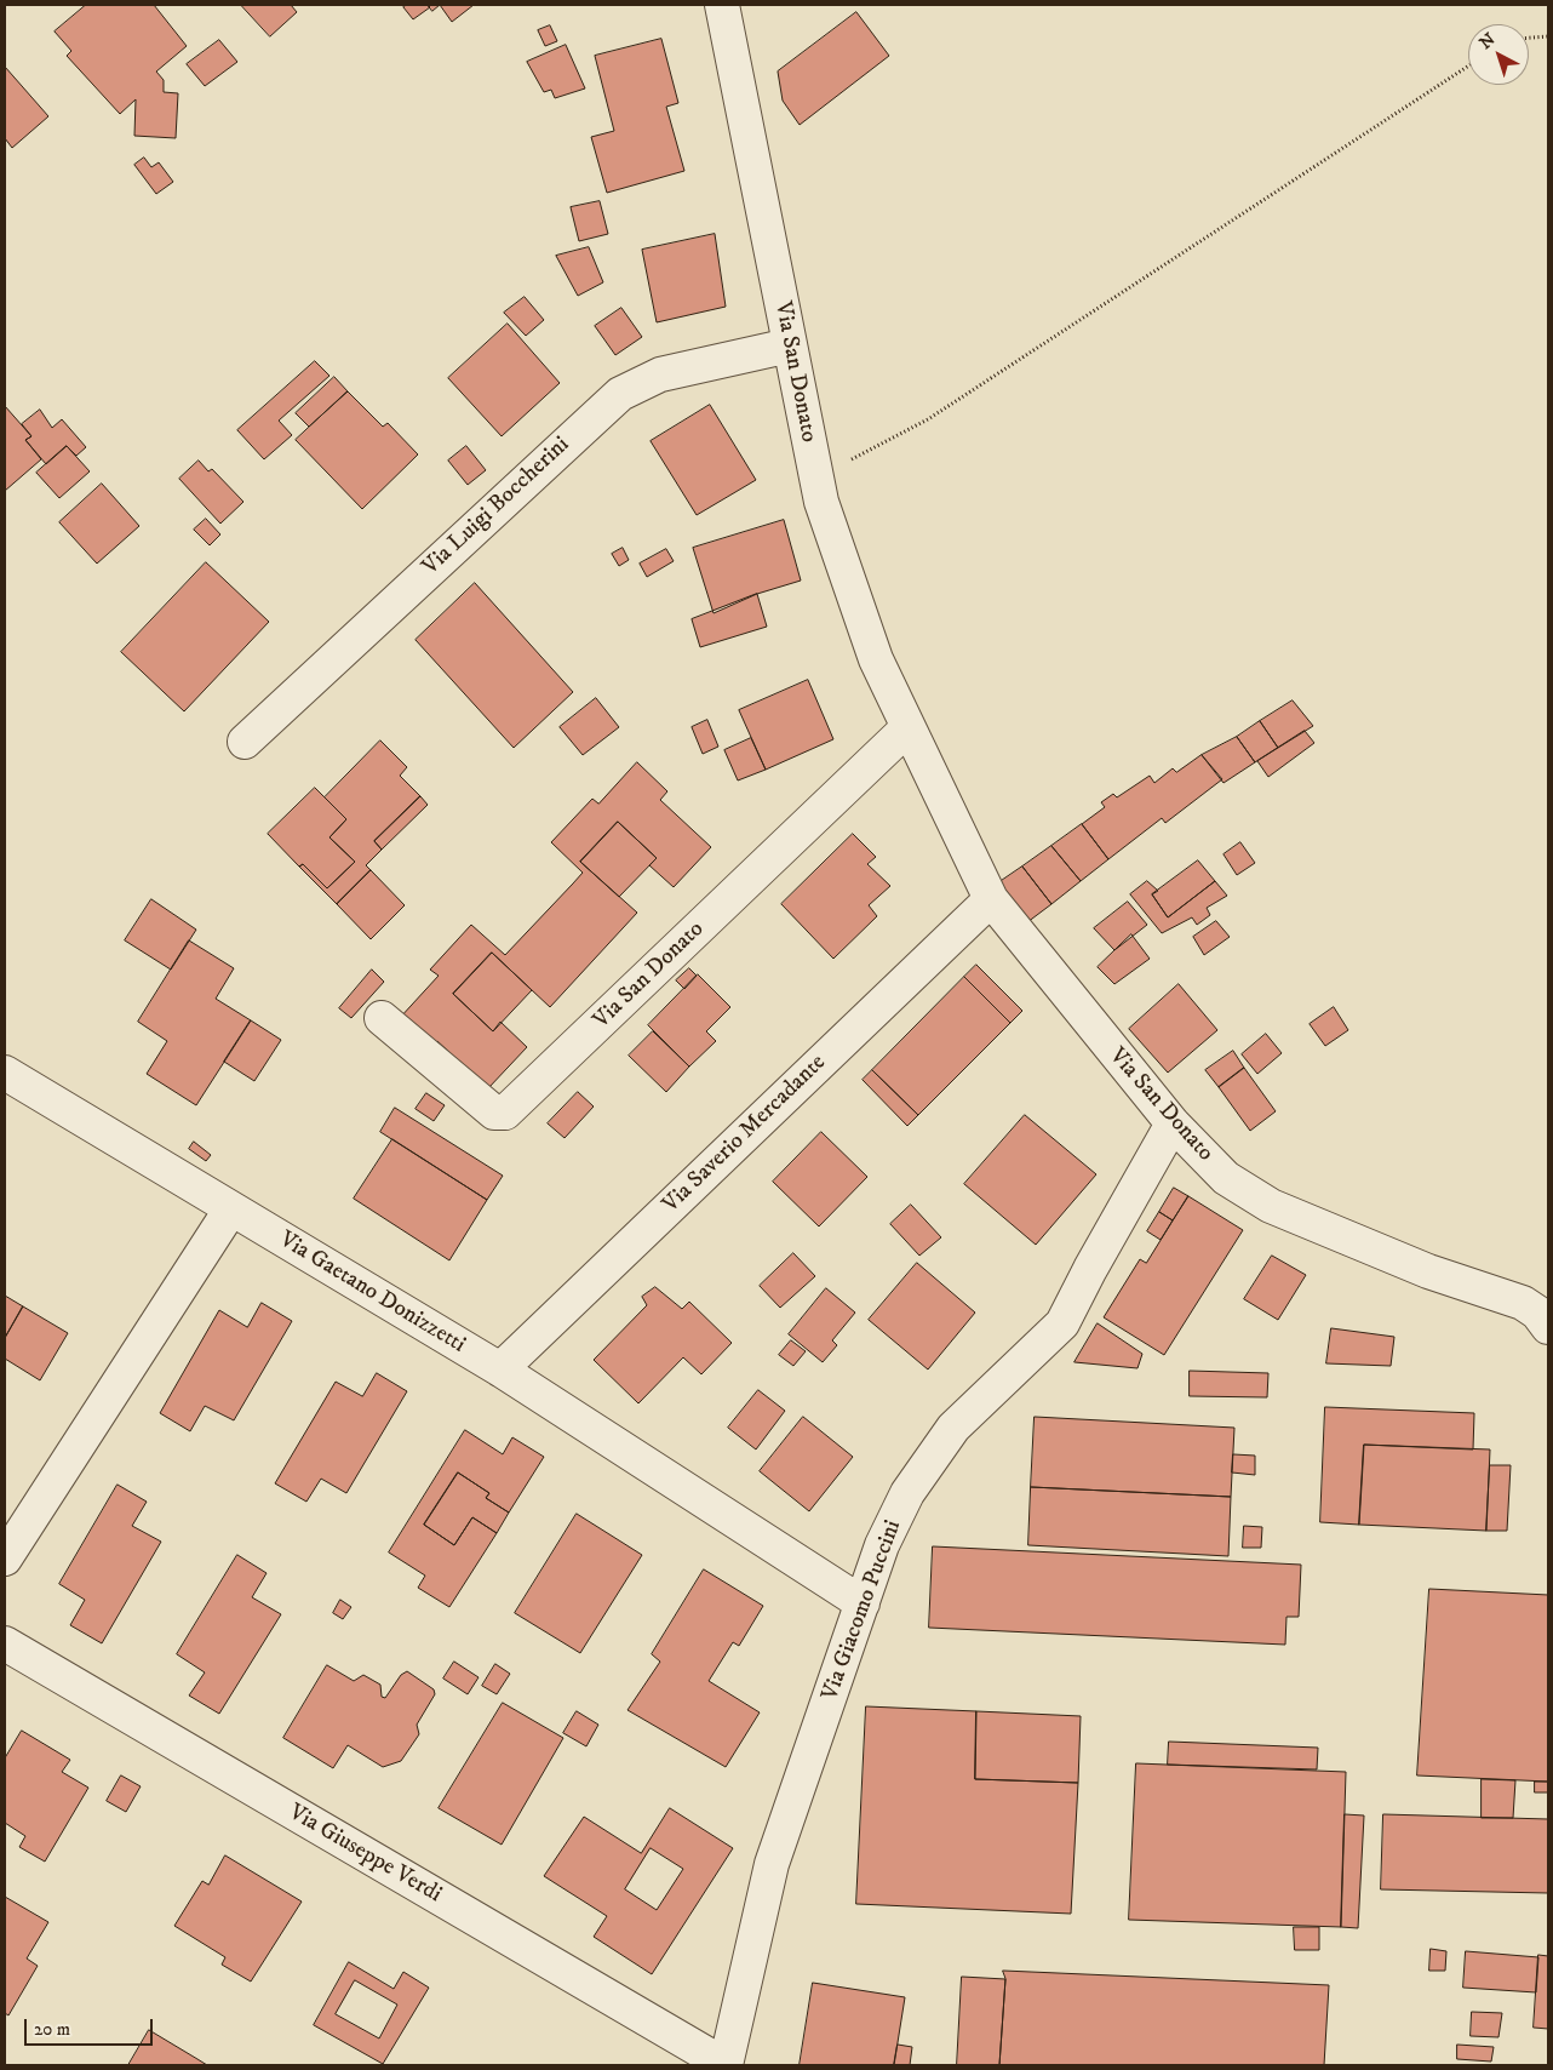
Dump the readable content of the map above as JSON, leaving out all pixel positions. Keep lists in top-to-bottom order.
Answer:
{
  "streets": {
    "street": [
      "Via San Donato",
      "Via Luigi Boccherini",
      "Via Saverio Mercadante",
      "Via Gaetano Donizzetti",
      "Via Giacomo Puccini",
      "Via Giuseppe Verdi"
    ]
  },
  "crossings": [
    ["Via San Donato", "Via Luigi Boccherini"],
    ["Via San Donato", "Via Saverio Mercadante"],
    ["Via San Donato", "Via Giacomo Puccini"],
    ["Via Saverio Mercadante", "Via Gaetano Donizzetti"],
    ["Via Gaetano Donizzetti", "Via Giacomo Puccini"],
    ["Via Giacomo Puccini", "Via Giuseppe Verdi"]
  ],
  "scale_bar": "20 m",
  "north": "top left"
}
